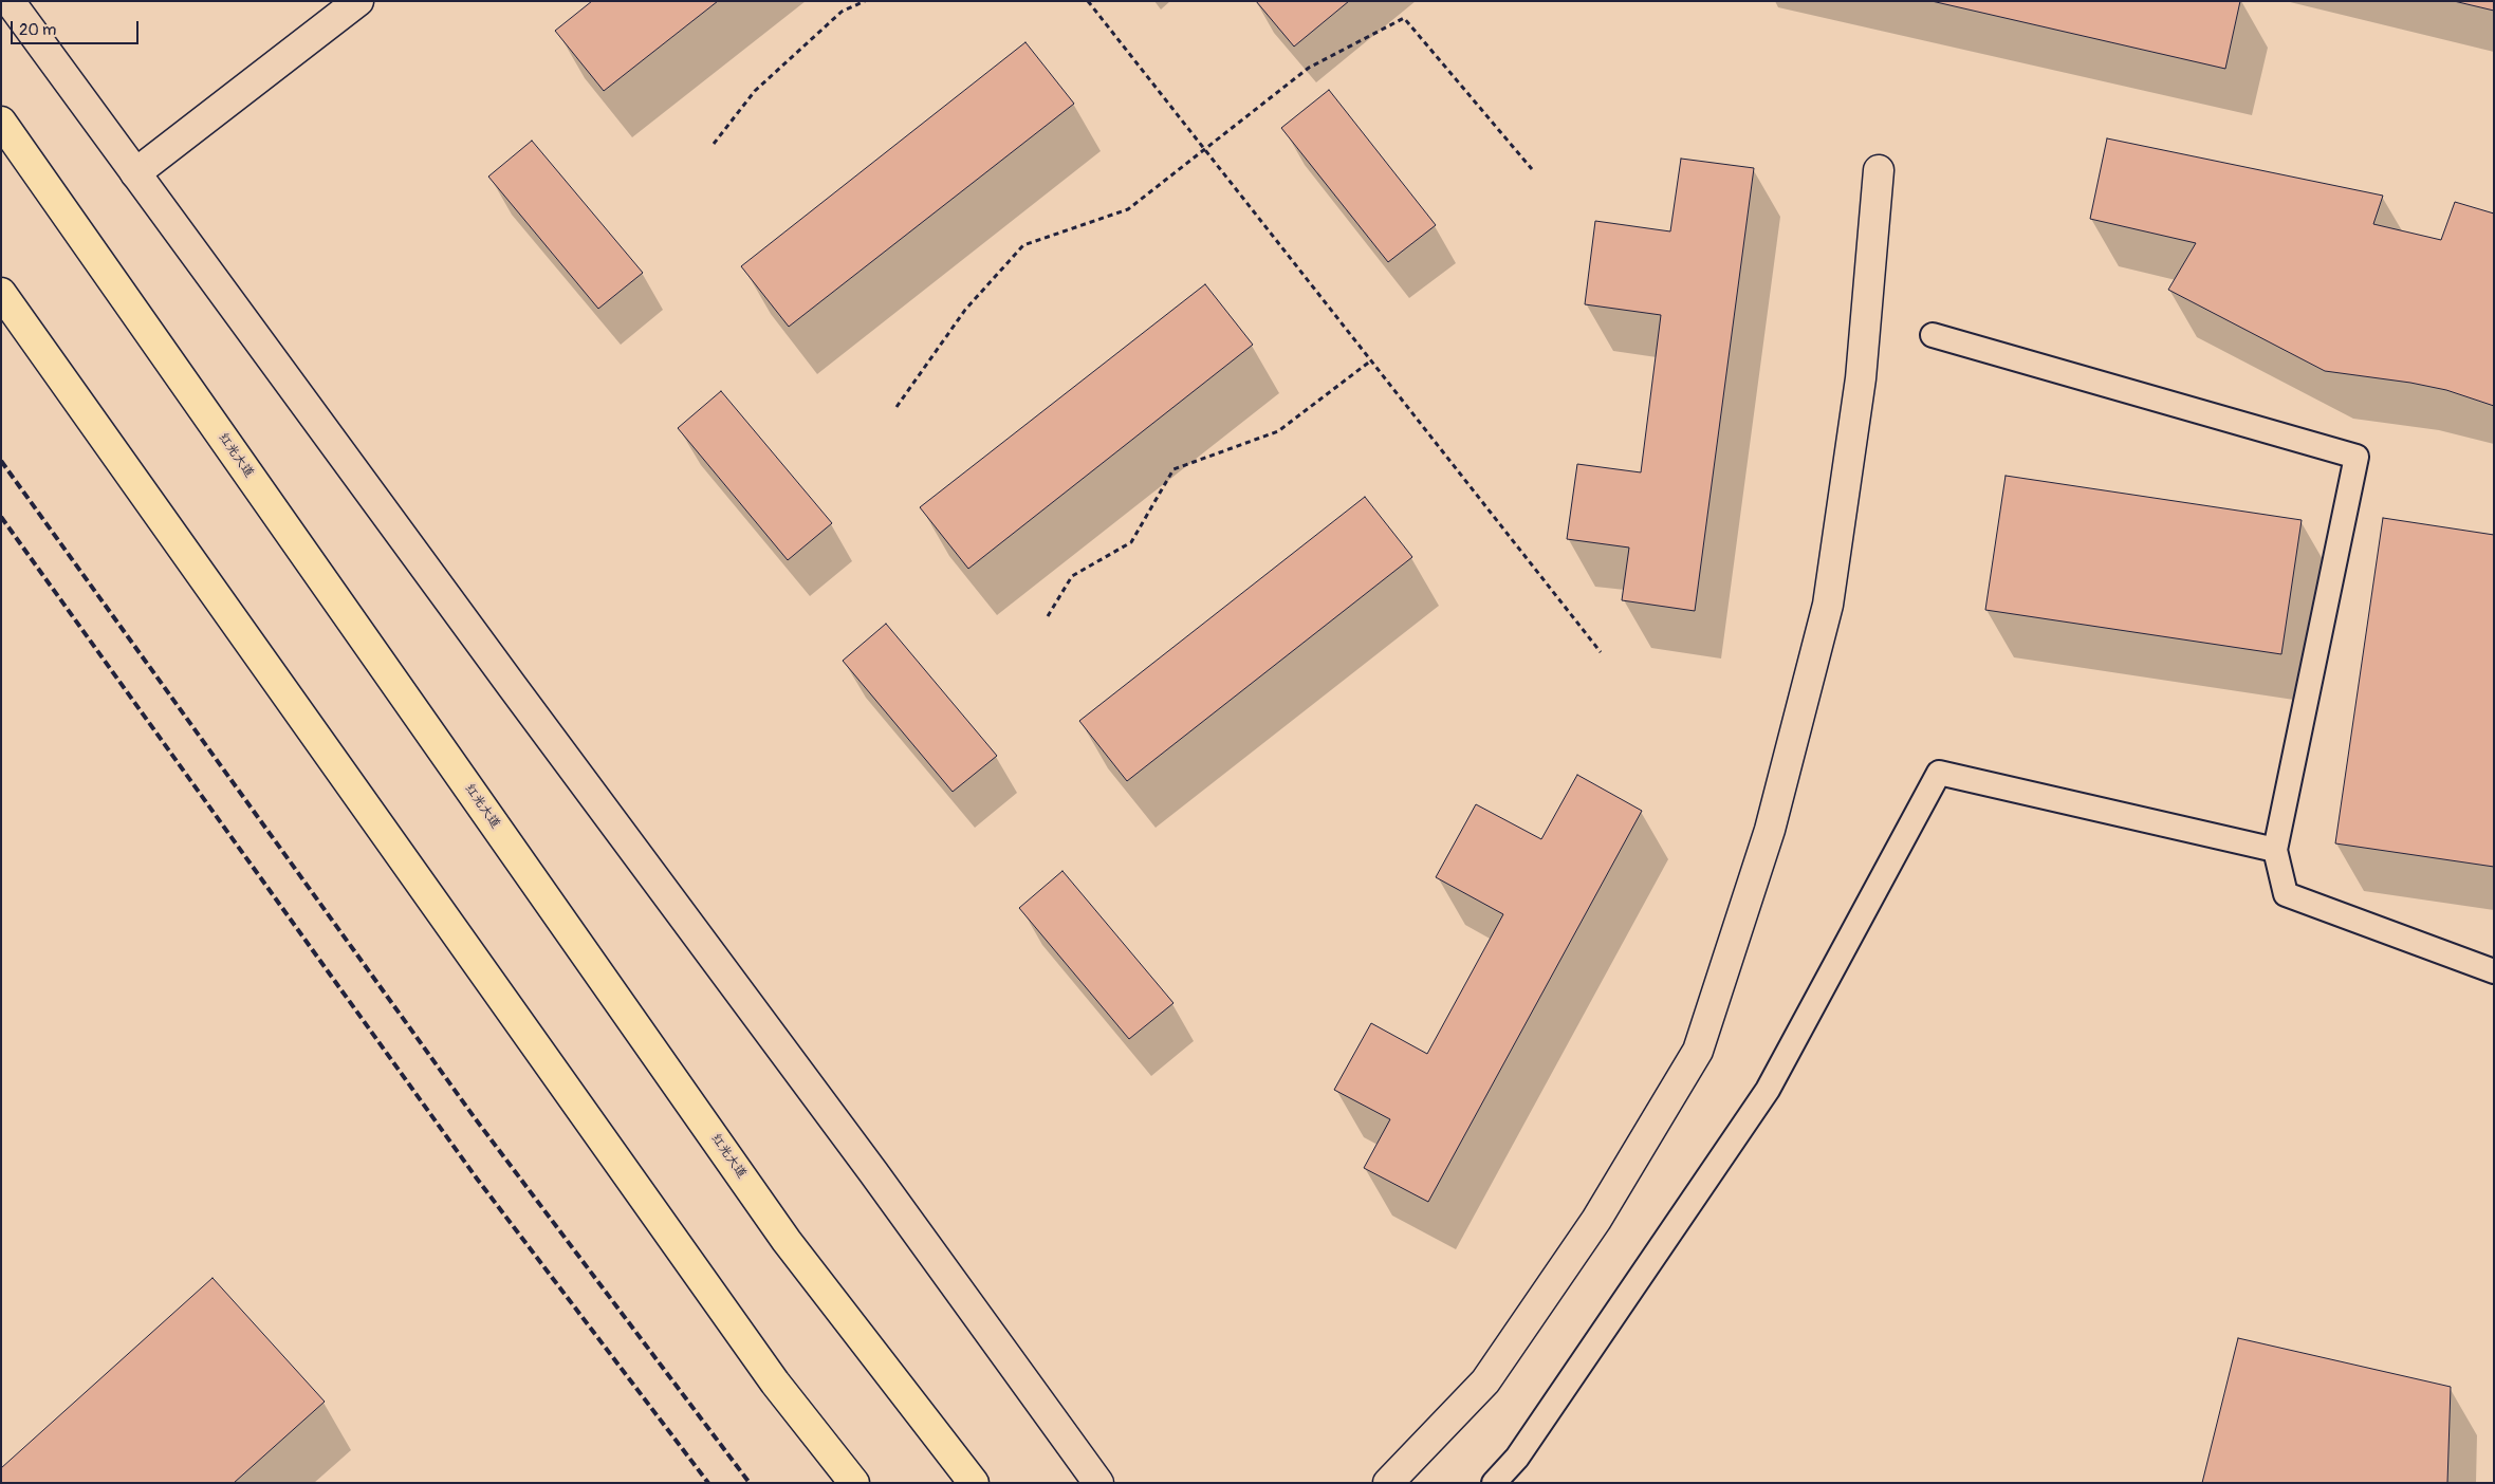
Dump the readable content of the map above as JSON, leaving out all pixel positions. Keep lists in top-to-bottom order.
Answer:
{
  "streets": {
    "highway": ["红光大道"]
  },
  "scale_bar": "20 m"
}
